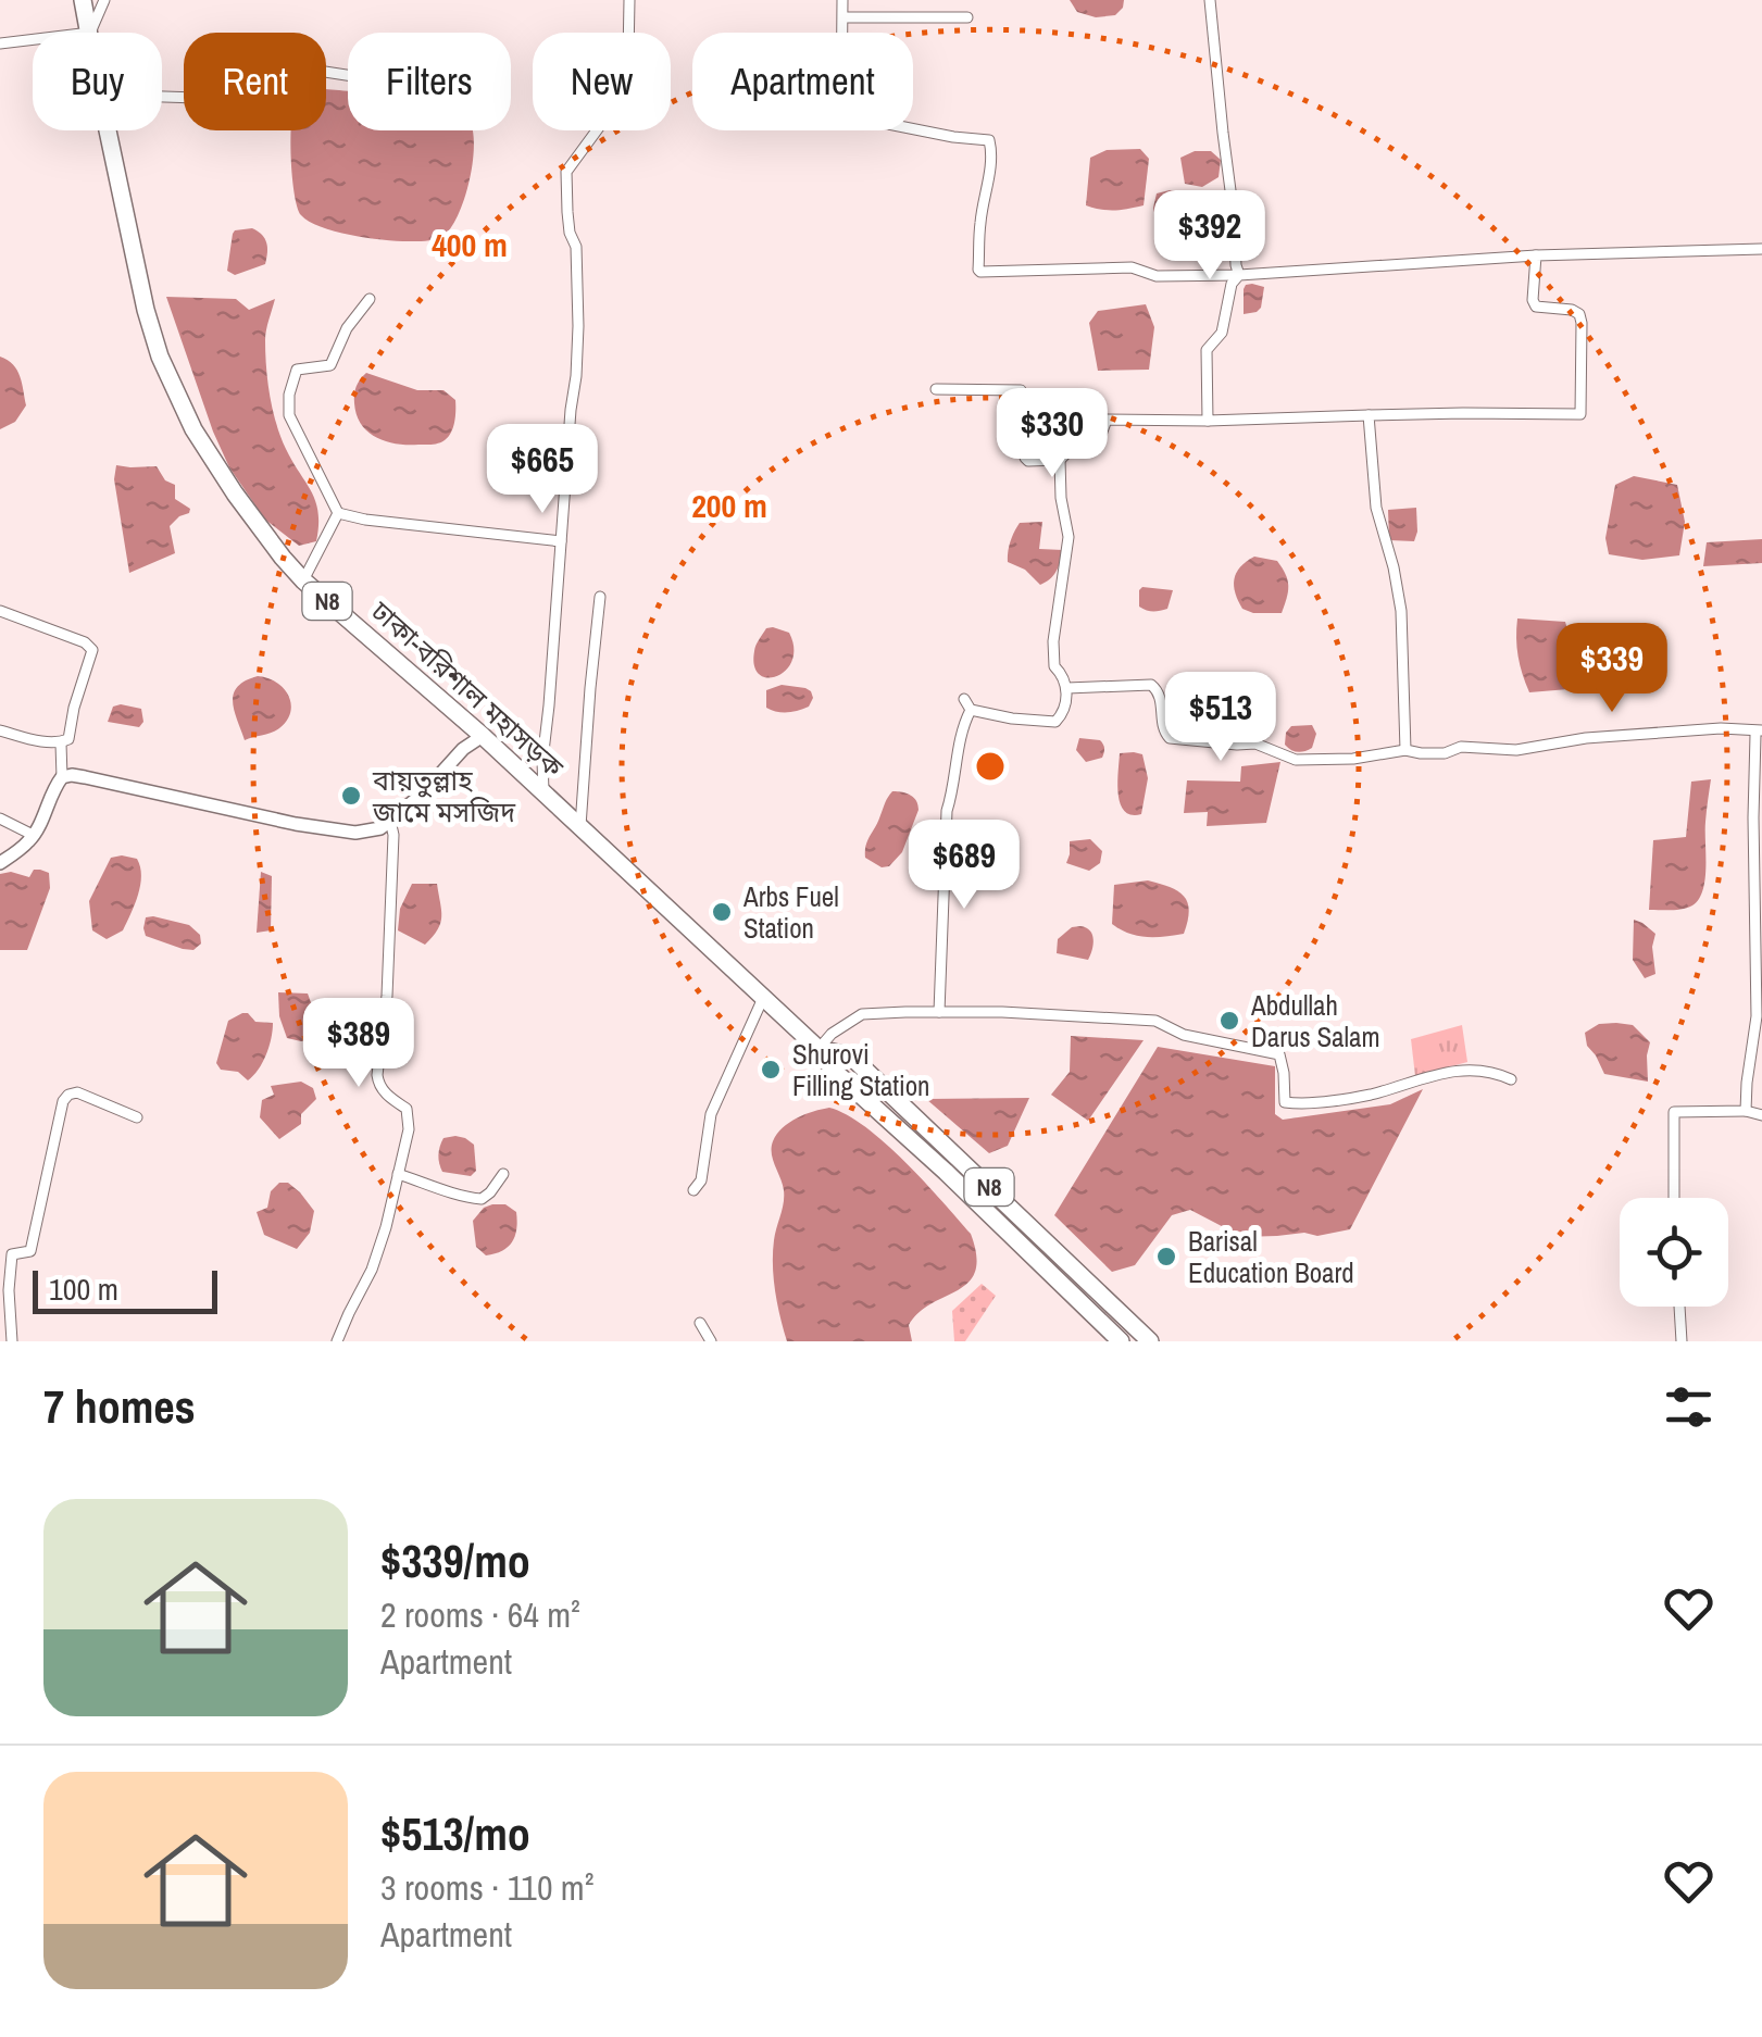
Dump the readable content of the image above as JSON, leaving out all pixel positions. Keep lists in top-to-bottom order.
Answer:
{
  "streets": {
    "highway": ["N8", "ঢাকা-বরিশাল মহাসড়ক"]
  },
  "places": [
    "বায়তুল্লাহ জামে মসজিদ",
    "Arbs Fuel Station",
    "Abdullah Darus Salam",
    "Shurovi Filling Station",
    "Barisal Education Board"
  ],
  "scale_bar": "100 m",
  "page": {
    "chip": [
      "Buy",
      "Rent",
      "Filters",
      "New",
      "Apartment"
    ],
    "price": [
      "$392",
      "$330",
      "$665",
      "$339",
      "$513",
      "$689",
      "$389"
    ],
    "scale": "100 m",
    "heading": "7 homes",
    "list": [
      {
        "name": "$339/mo",
        "note": "2 rooms · 64 m² · Apartment"
      },
      {
        "name": "$513/mo",
        "note": "3 rooms · 110 m² · Apartment"
      }
    ]
  },
  "rings": ["400 m", "200 m"]
}
